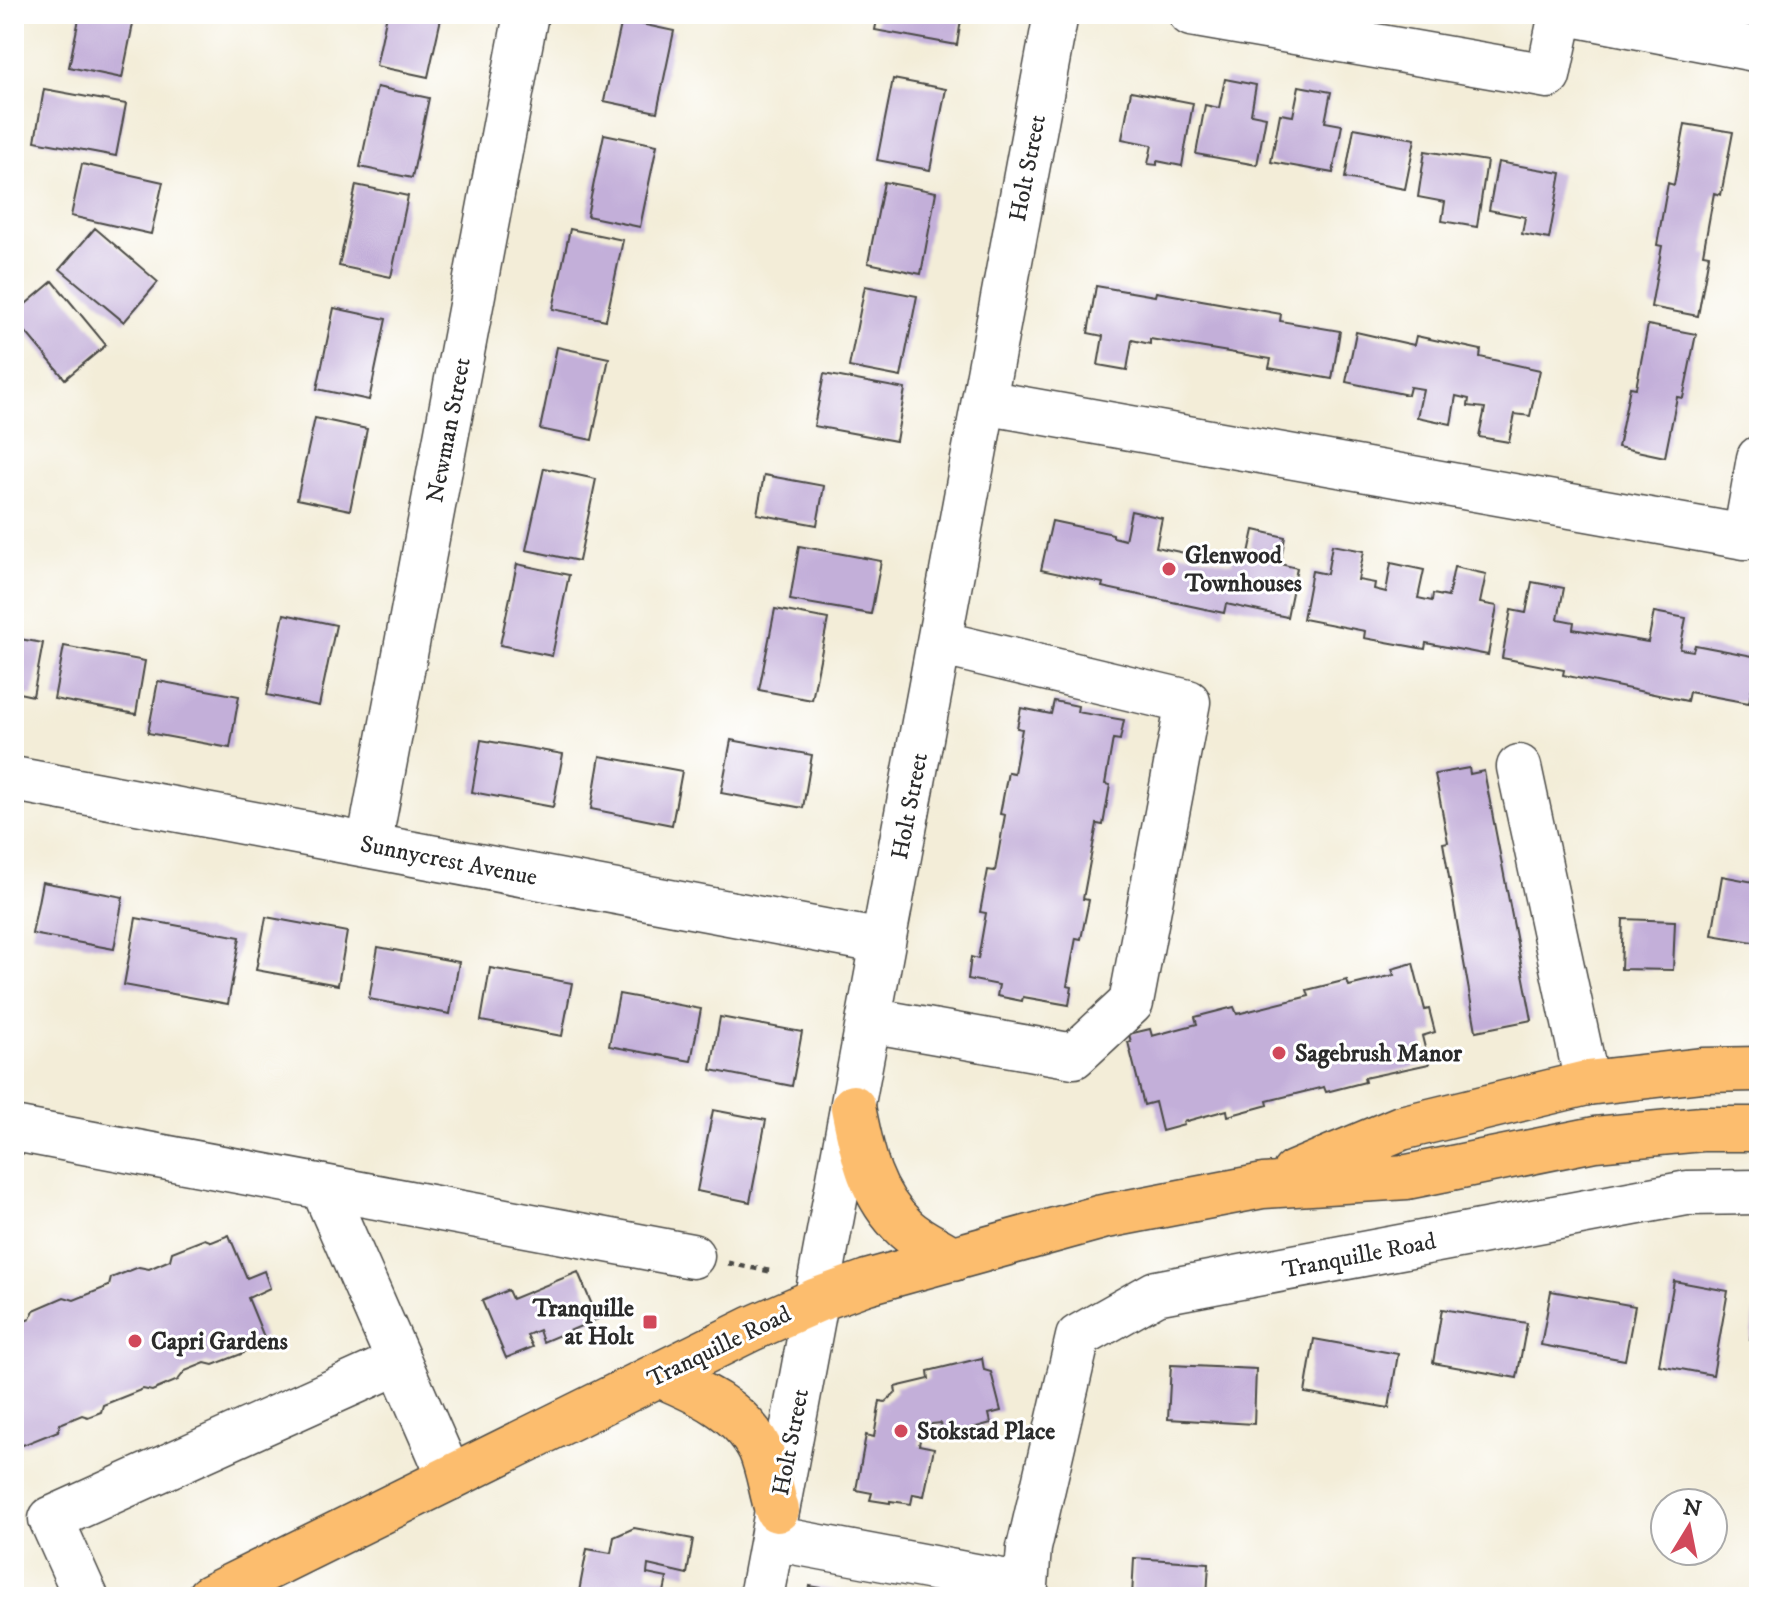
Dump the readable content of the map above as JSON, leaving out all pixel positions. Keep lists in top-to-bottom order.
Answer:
{
  "streets": {
    "main road": ["Tranquille Road"],
    "street": ["Holt Street", "Newman Street", "Sunnycrest Avenue"]
  },
  "crossings": [
    ["Holt Street", "Sunnycrest Avenue"],
    ["Holt Street", "Tranquille Road"],
    ["Newman Street", "Sunnycrest Avenue"]
  ],
  "places": {
    "other": [
      "Glenwood Townhouses",
      "Sagebrush Manor",
      "Capri Gardens",
      "Stokstad Place"
    ],
    "transit": ["Tranquille at Holt"]
  },
  "north": "top"
}
